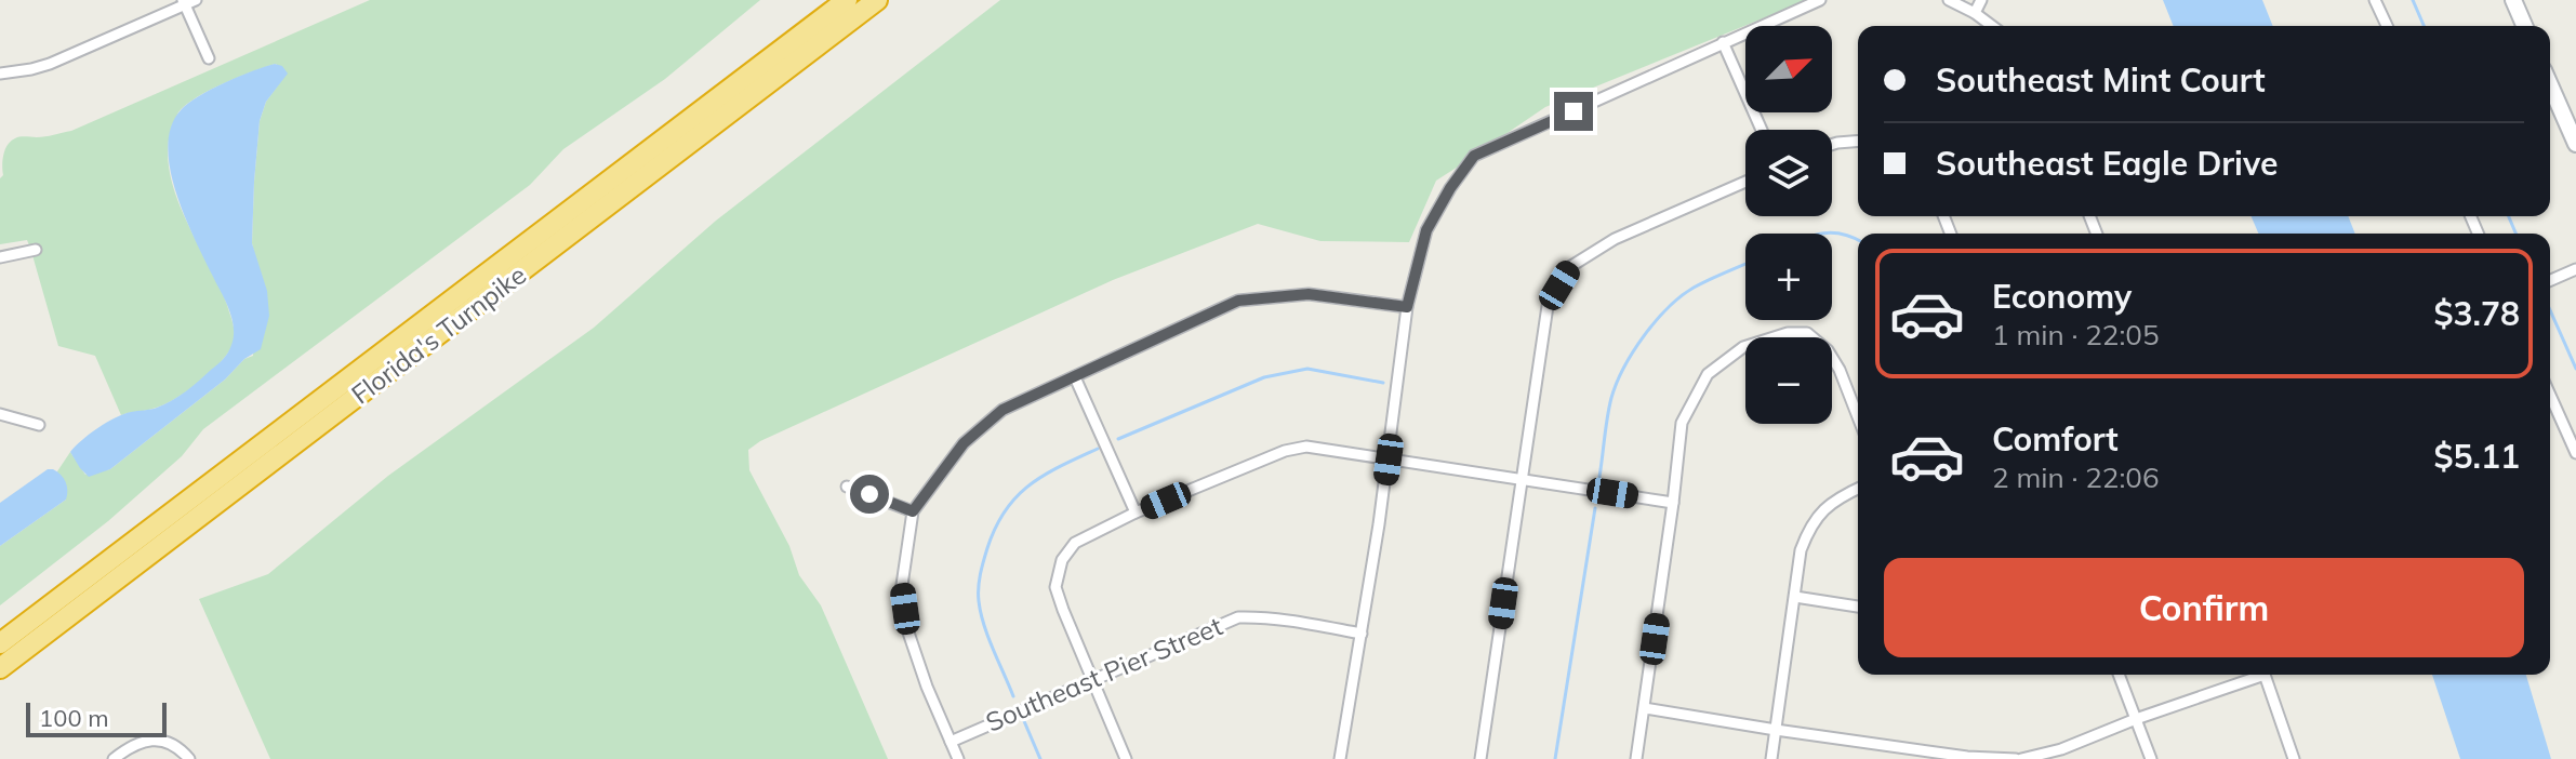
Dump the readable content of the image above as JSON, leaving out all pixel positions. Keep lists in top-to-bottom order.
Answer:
{
  "streets": {
    "highway": ["Florida's Turnpike"],
    "street": ["Southeast Pier Street"]
  },
  "scale_bar": "100 m",
  "north": "top right",
  "page": {
    "map_buttons": ["+", "−"],
    "banner": ["Southeast Mint Court", "Southeast Eagle Drive"],
    "list": [
      {
        "name": "Economy",
        "note": "1 min · 22:05",
        "value": "$3.78"
      },
      {
        "name": "Comfort",
        "note": "2 min · 22:06",
        "value": "$5.11"
      }
    ],
    "buttons": "Confirm",
    "scale": "100 m"
  }
}
